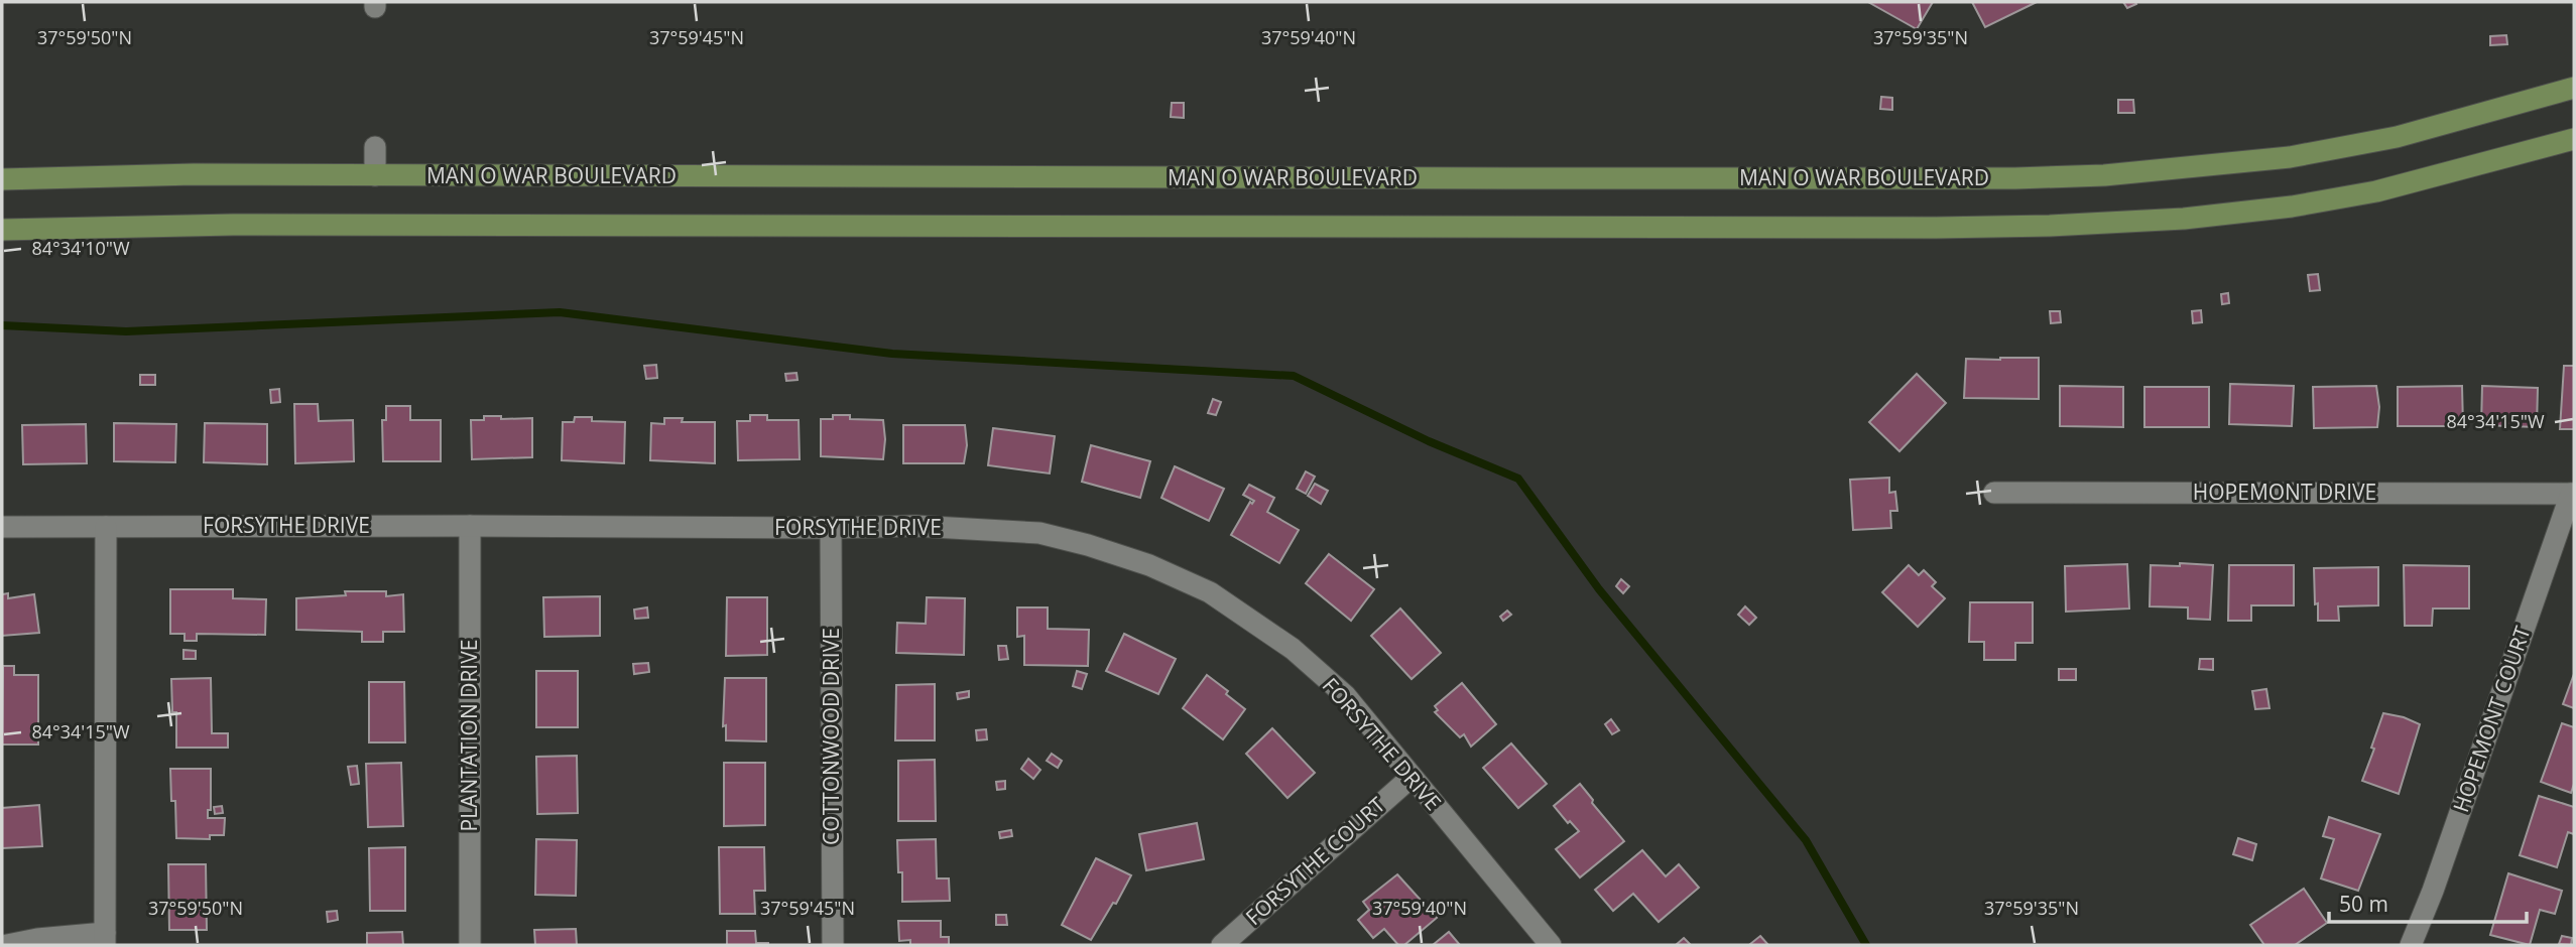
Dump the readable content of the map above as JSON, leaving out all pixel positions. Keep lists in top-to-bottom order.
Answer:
{
  "streets": {
    "main road": ["MAN O WAR BOULEVARD"],
    "street": [
      "HOPEMONT DRIVE",
      "FORSYTHE DRIVE",
      "HOPEMONT COURT",
      "PLANTATION DRIVE",
      "COTTONWOOD DRIVE",
      "FORSYTHE COURT"
    ]
  },
  "crossings": [
    ["HOPEMONT DRIVE", "HOPEMONT COURT"],
    ["FORSYTHE DRIVE", "PLANTATION DRIVE"],
    ["FORSYTHE DRIVE", "COTTONWOOD DRIVE"],
    ["FORSYTHE DRIVE", "FORSYTHE COURT"]
  ],
  "scale_bar": "50 m",
  "coordinates": [
    "37°59'50\"N",
    "37°59'45\"N",
    "37°59'40\"N",
    "37°59'35\"N",
    "84°34'10\"W",
    "84°34'15\"W"
  ]
}
